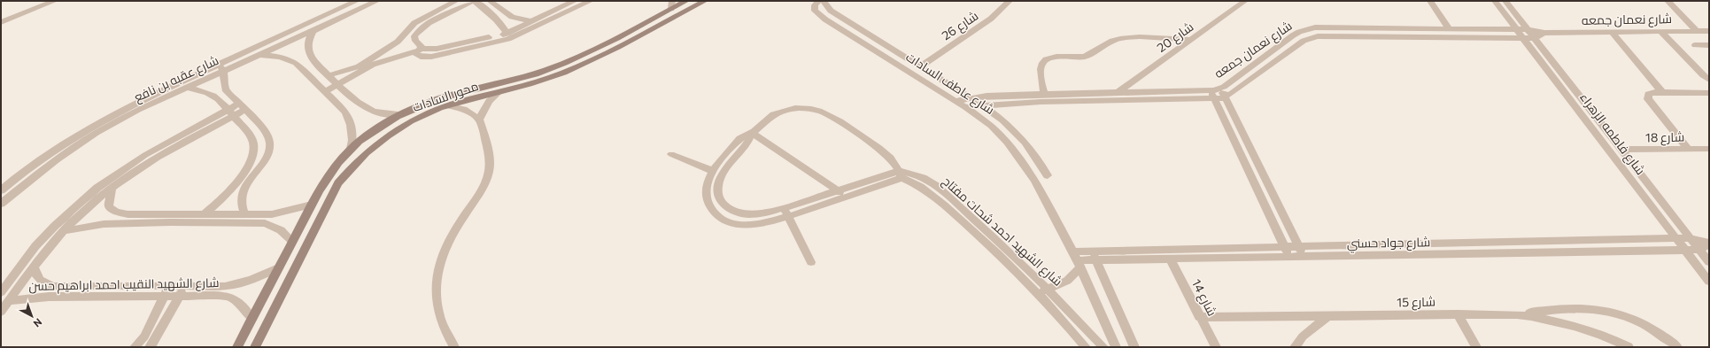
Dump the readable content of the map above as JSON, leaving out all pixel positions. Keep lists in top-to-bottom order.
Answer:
{
  "streets": {
    "street": [
      "شارع نعمان جمعه",
      "شارع 26",
      "شارع 20",
      "شارع عقبه بن نافع",
      "شارع عاطف السادات",
      "محور السادات",
      "شارع فاطمه الزهراء",
      "شارع 18",
      "شارع الشهيد احمد شحات مفتاح",
      "شارع جواد حسني",
      "شارع الشهيد النقيب احمد ابراهيم حسن",
      "شارع 14",
      "شارع 15"
    ]
  },
  "crossings": [
    ["شارع نعمان جمعه", "شارع 20"],
    ["شارع نعمان جمعه", "شارع عاطف السادات"],
    ["شارع نعمان جمعه", "شارع فاطمه الزهراء"],
    ["شارع 26", "شارع عاطف السادات"],
    ["شارع عاطف السادات", "شارع جواد حسني"],
    ["محور السادات", "شارع الشهيد النقيب احمد ابراهيم حسن"],
    ["شارع فاطمه الزهراء", "شارع 18"],
    ["شارع فاطمه الزهراء", "شارع جواد حسني"],
    ["شارع جواد حسني", "شارع 14"],
    ["شارع 14", "شارع 15"]
  ],
  "north": "bottom right"
}
